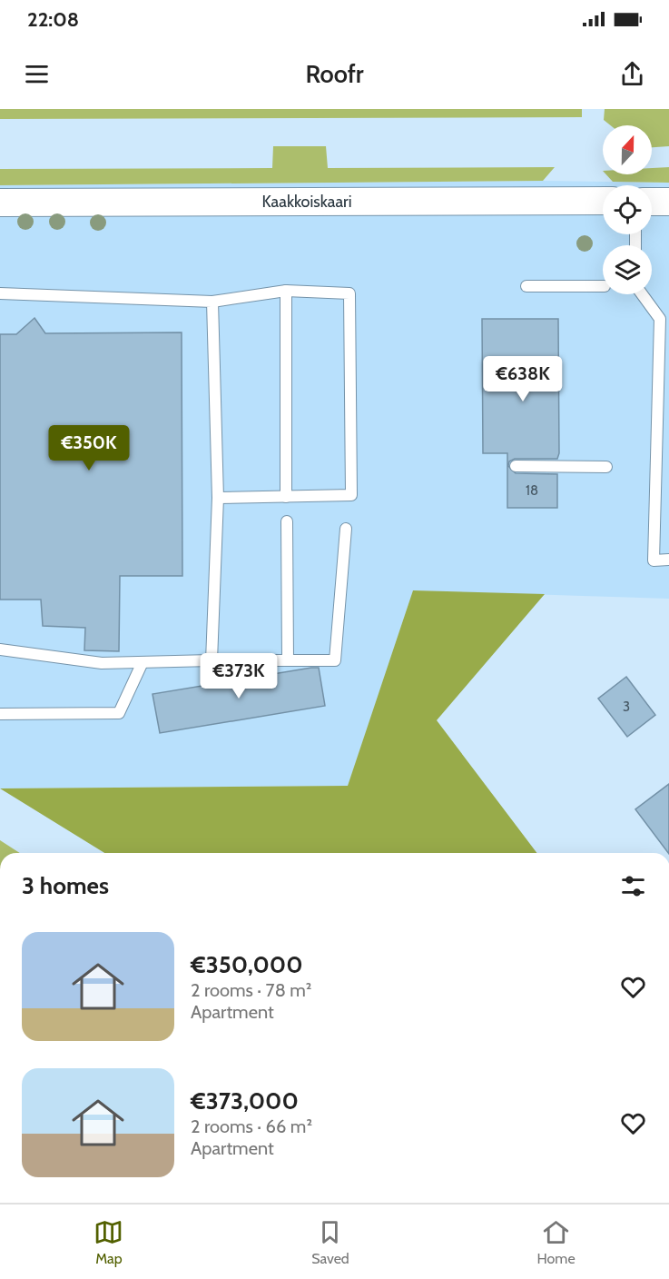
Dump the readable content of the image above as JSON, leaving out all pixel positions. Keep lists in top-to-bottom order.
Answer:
{
  "streets": {
    "street": ["Kaakkoiskaari"]
  },
  "house_numbers": ["18", "3"],
  "north": "top",
  "page": {
    "status": "22:08",
    "header": "Roofr",
    "price": ["€638K", "€350K", "€373K"],
    "heading": "3 homes",
    "list": [
      {
        "name": "€350,000",
        "note": "2 rooms · 78 m² · Apartment"
      },
      {
        "name": "€373,000",
        "note": "2 rooms · 66 m² · Apartment"
      }
    ],
    "tabs": ["Map", "Saved", "Home"]
  }
}
